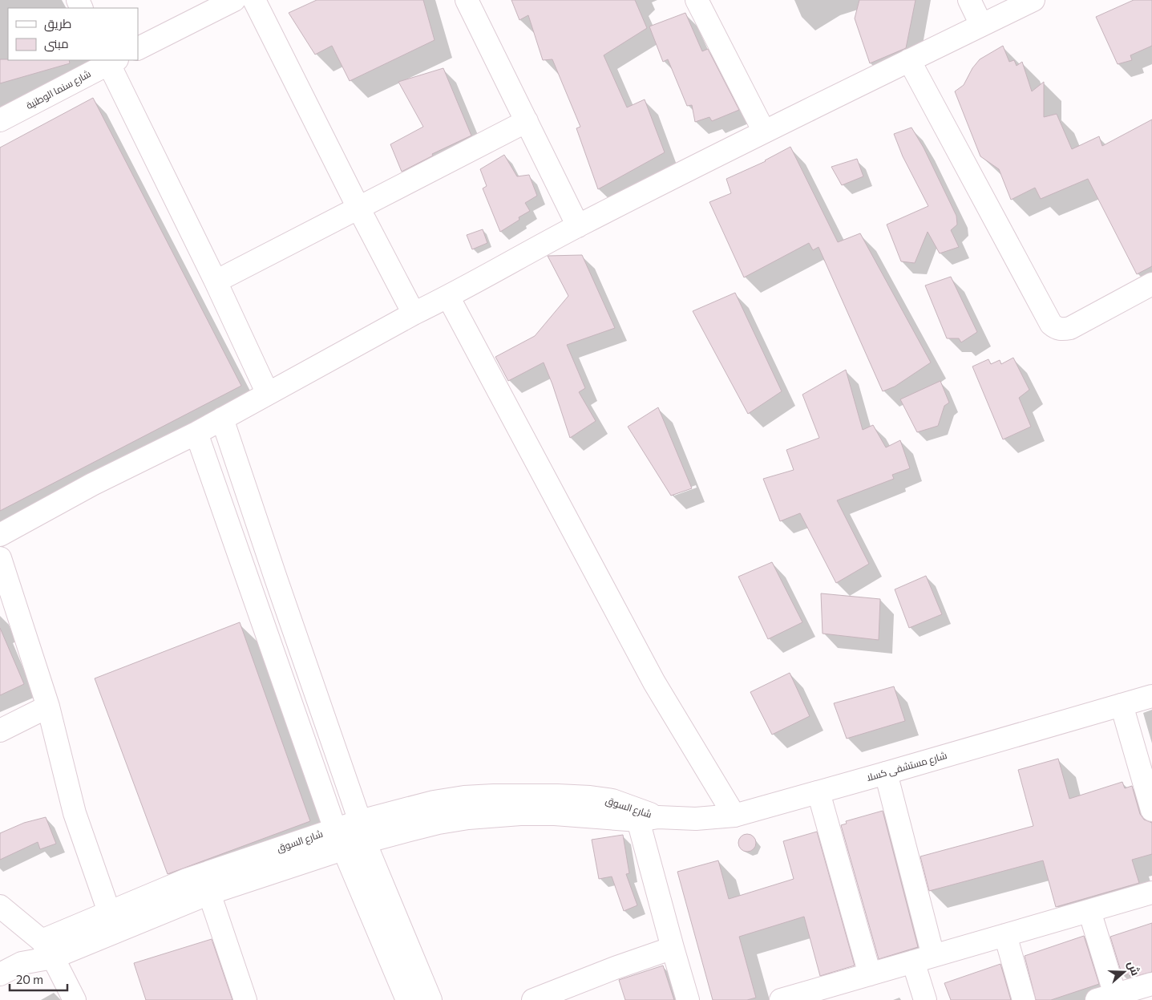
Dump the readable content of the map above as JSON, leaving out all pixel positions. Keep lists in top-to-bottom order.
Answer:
{
  "streets": {
    "street": ["شارع سنما الوطنية", "شارع مستشفى كسلا", "شارع السوق"]
  },
  "crossings": [
    ["شارع مستشفى كسلا", "شارع السوق"]
  ],
  "legend": ["طريق", "مبنى"],
  "scale_bar": "20 m",
  "north": "right"
}
